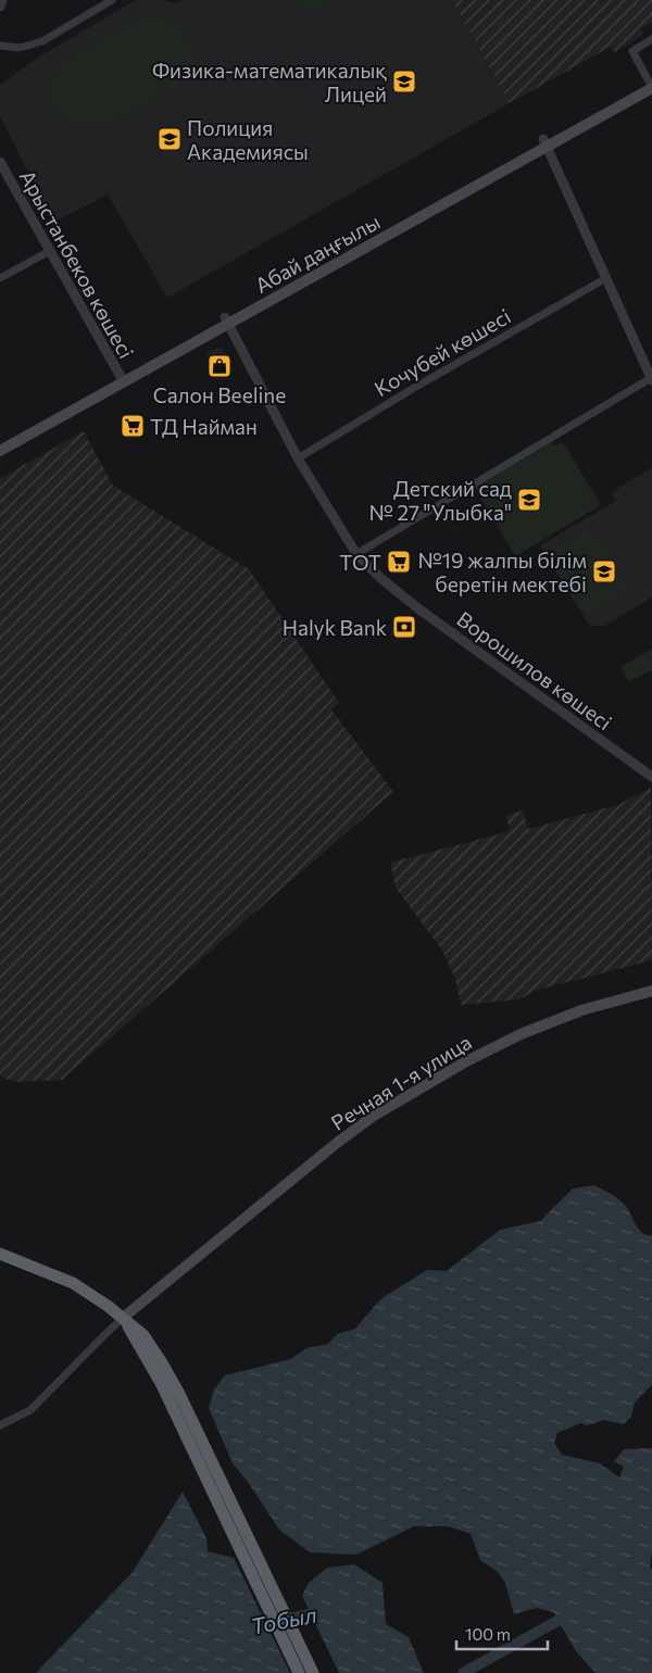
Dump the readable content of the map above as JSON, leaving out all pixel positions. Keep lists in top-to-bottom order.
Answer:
{
  "streets": {
    "main road": ["Абай даңғылы", "Речная 1-я улица"],
    "street": ["Арыстанбеков көшесі", "Кочубей көшесі", "Ворошилов көшесі"]
  },
  "crossings": [
    ["Абай даңғылы", "Арыстанбеков көшесі"],
    ["Абай даңғылы", "Ворошилов көшесі"],
    ["Кочубей көшесі", "Ворошилов көшесі"]
  ],
  "water": ["Тобыл"],
  "places": {
    "school or university": [
      "Физика-математикалық Лицей",
      "Полиция Академиясы",
      "Детский сад № 27 \"Улыбка\"",
      "№19 жалпы білім беретін мектебі"
    ],
    "shop": ["Cалон Beeline"],
    "supermarket": ["ТД Найман", "ТОТ"],
    "bank": ["Halyk Bank"]
  },
  "scale_bar": "100 m"
}
